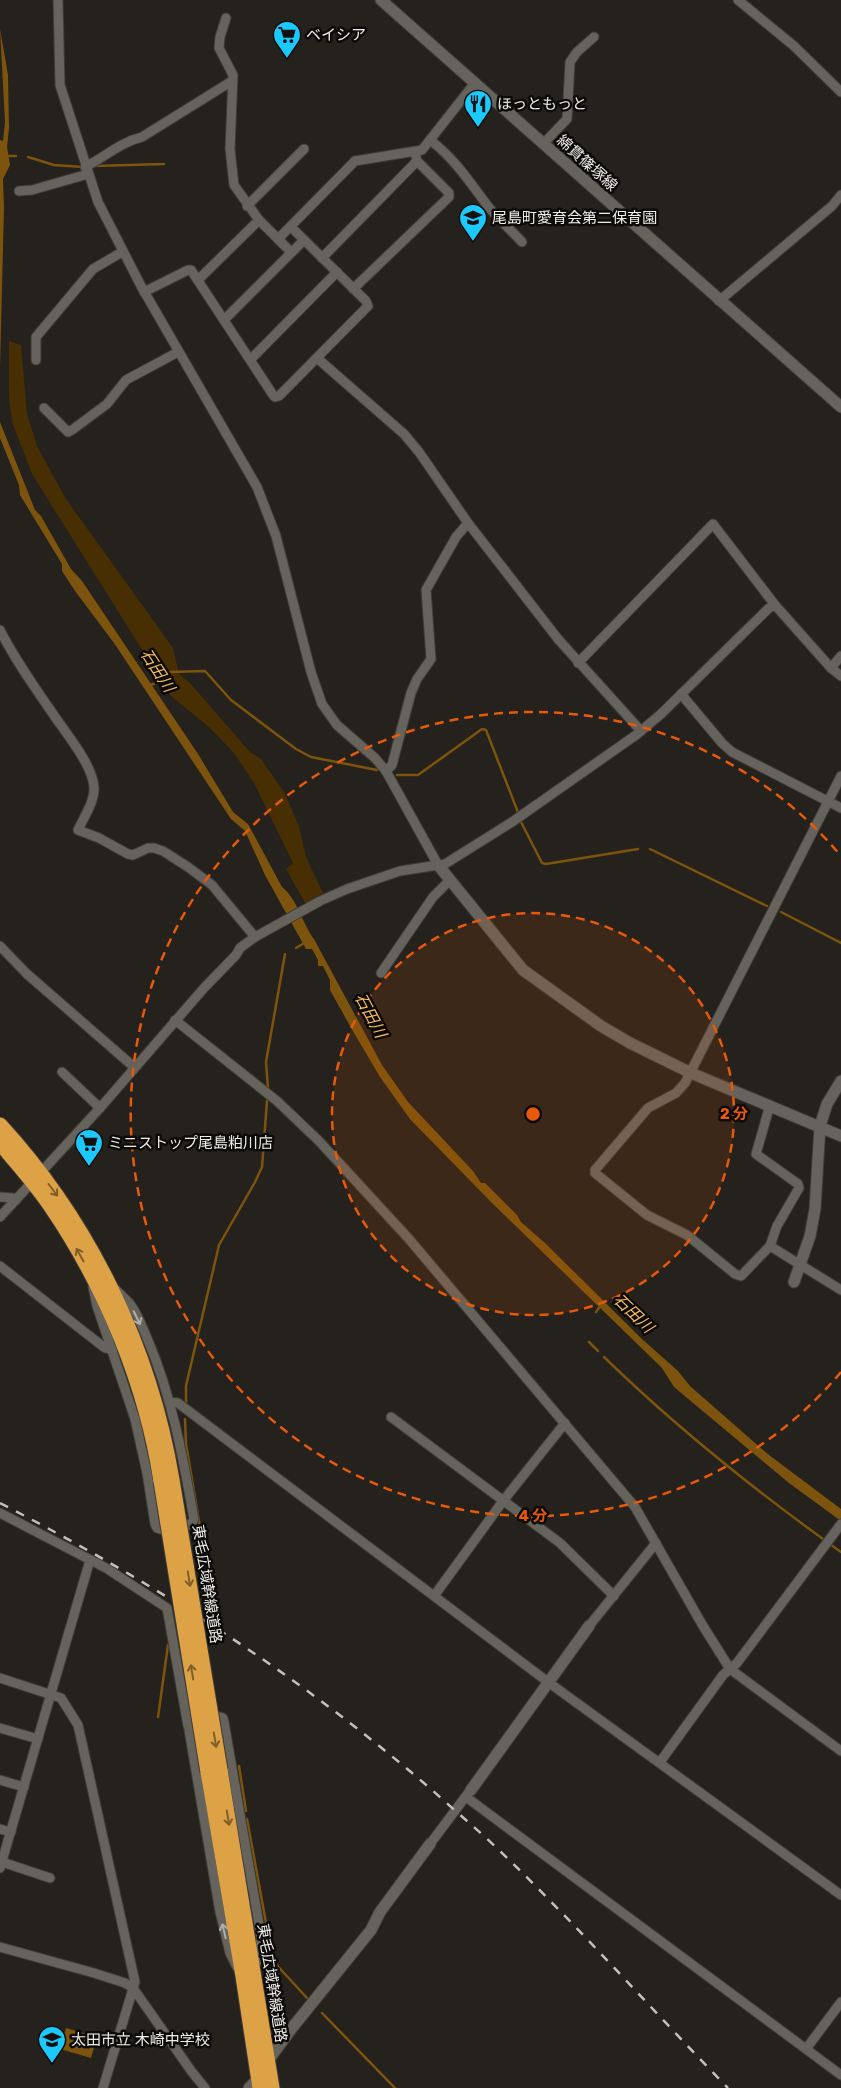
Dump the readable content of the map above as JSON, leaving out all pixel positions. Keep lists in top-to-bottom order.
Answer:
{
  "streets": {
    "highway": ["東毛広域幹線道路"],
    "street": ["綿貫篠塚線"]
  },
  "water": ["石田川"],
  "places": {
    "supermarket": ["ベイシア", "ミニストップ尾島粕川店"],
    "restaurant": ["ほっともっと"],
    "school or university": ["尾島町愛育会第二保育園", "太田市立 木崎中学校"]
  },
  "rings": ["2 分", "4 分"]
}
